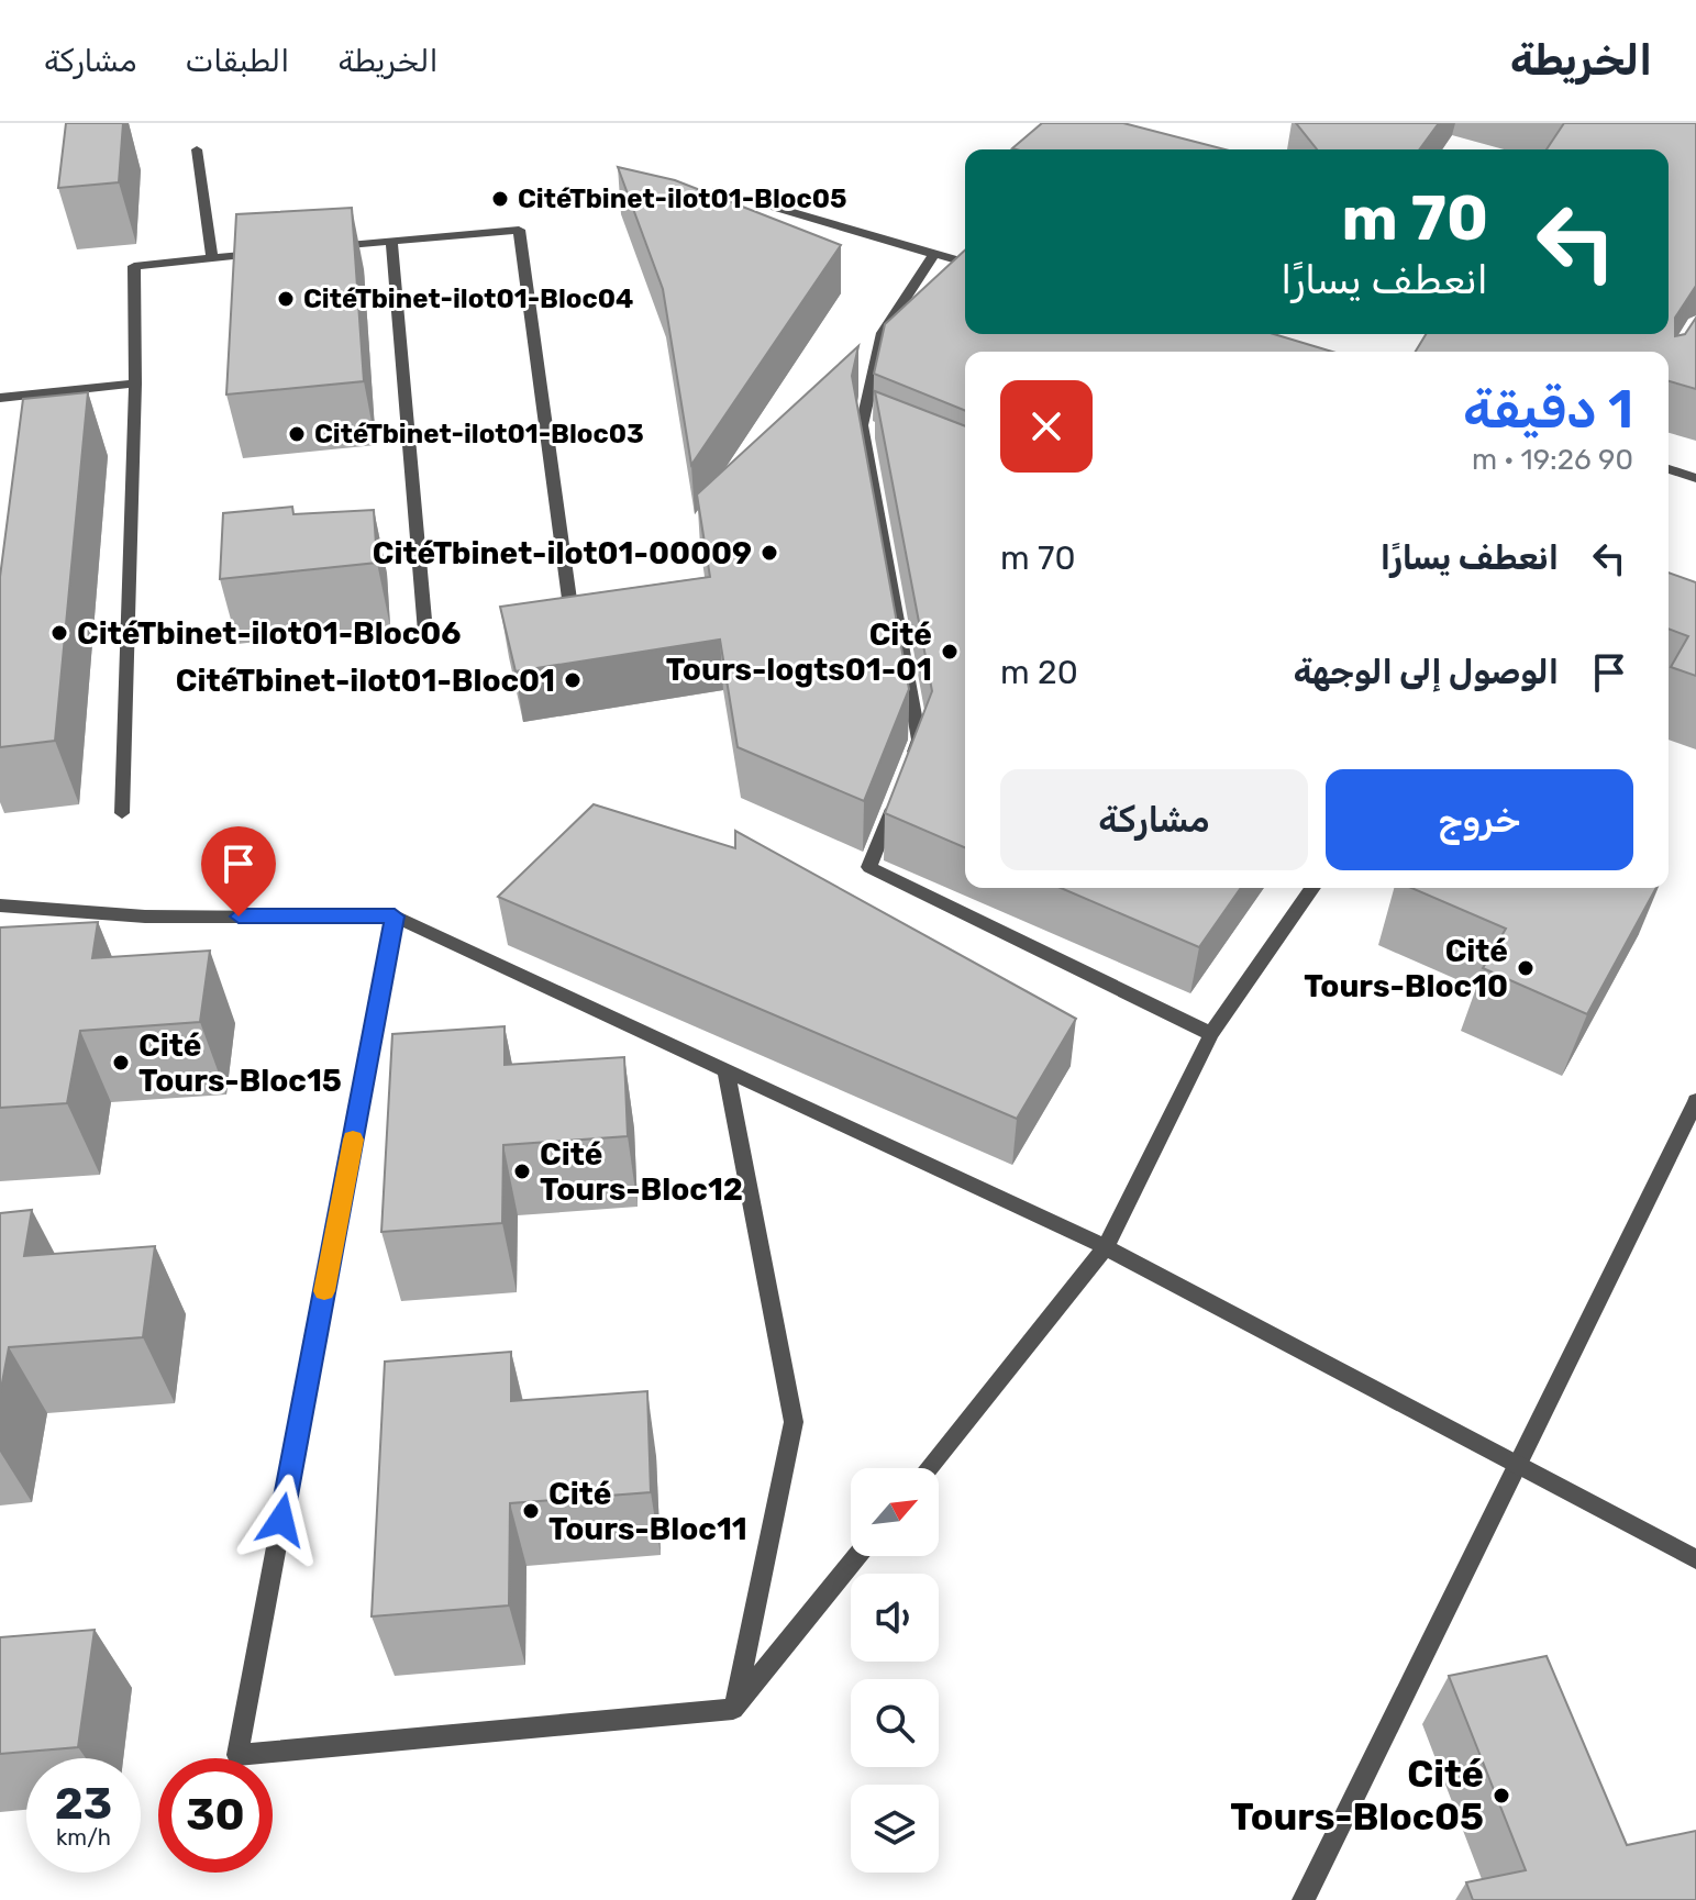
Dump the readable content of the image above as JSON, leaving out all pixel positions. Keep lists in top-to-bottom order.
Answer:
{
  "places": [
    "CitéTbinet-ilot01-Bloc05",
    "CitéTbinet-ilot01-Bloc04",
    "CitéTbinet-ilot01-Bloc03",
    "CitéTbinet-ilot01-00009",
    "CitéTbinet-ilot01-Bloc06",
    "Cité Tours-logts01-01",
    "CitéTbinet-ilot01-Bloc01",
    "Cité Tours-Bloc10",
    "Cité Tours-Bloc15",
    "Cité Tours-Bloc12",
    "Cité Tours-Bloc11",
    "Cité Tours-Bloc05"
  ],
  "north": "top right",
  "page": {
    "header": "الخريطة",
    "nav": ["الخريطة", "الطبقات", "مشاركة"],
    "turn": ["70 m", "انعطف يسارًا"],
    "heading": ["1 دقيقة", "90 m · 19:26"],
    "list": [
      {
        "name": "انعطف يسارًا",
        "value": "70 m"
      },
      {
        "name": "الوصول إلى الوجهة",
        "value": "20 m"
      }
    ],
    "buttons": ["خروج", "مشاركة"],
    "speed": "23 km/h",
    "limit": "30"
  }
}
